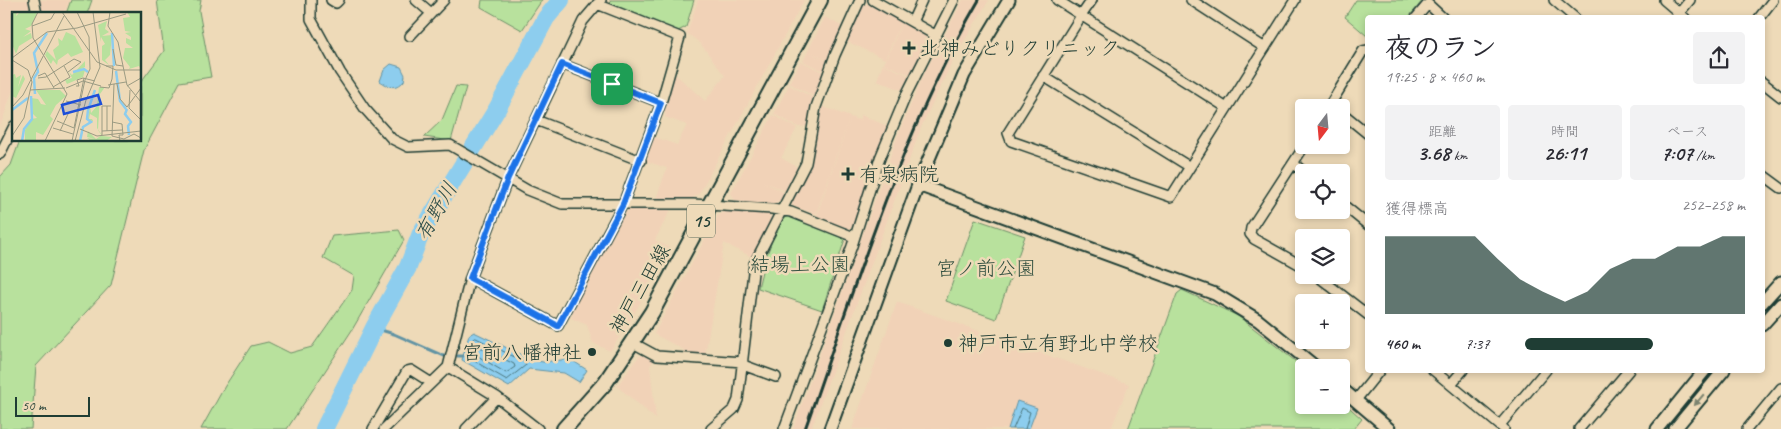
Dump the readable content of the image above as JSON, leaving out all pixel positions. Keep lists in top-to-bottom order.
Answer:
{
  "streets": {
    "main road": ["15", "神戸三田線"]
  },
  "water": ["有野川"],
  "parks": ["結場上公園", "宮ノ前公園"],
  "places": {
    "health": ["北神みどりクリニック", "有泉病院"],
    "other": ["神戸市立有野北中学校", "宮前八幡神社"]
  },
  "scale_bar": "50 m",
  "north": "bottom",
  "page": {
    "heading": ["夜のラン", "19:25 · 8 × 460 m"],
    "map_buttons": ["+", "−"],
    "stats": [
      ["距離", "3.68 km"],
      ["時間", "26:11"],
      ["ペース", "7:07 /km"]
    ],
    "chart": ["獲得標高", "252–258 m"],
    "list": [
      {
        "name": "460 m",
        "note": "7:37"
      }
    ],
    "scale": "50 m"
  }
}
